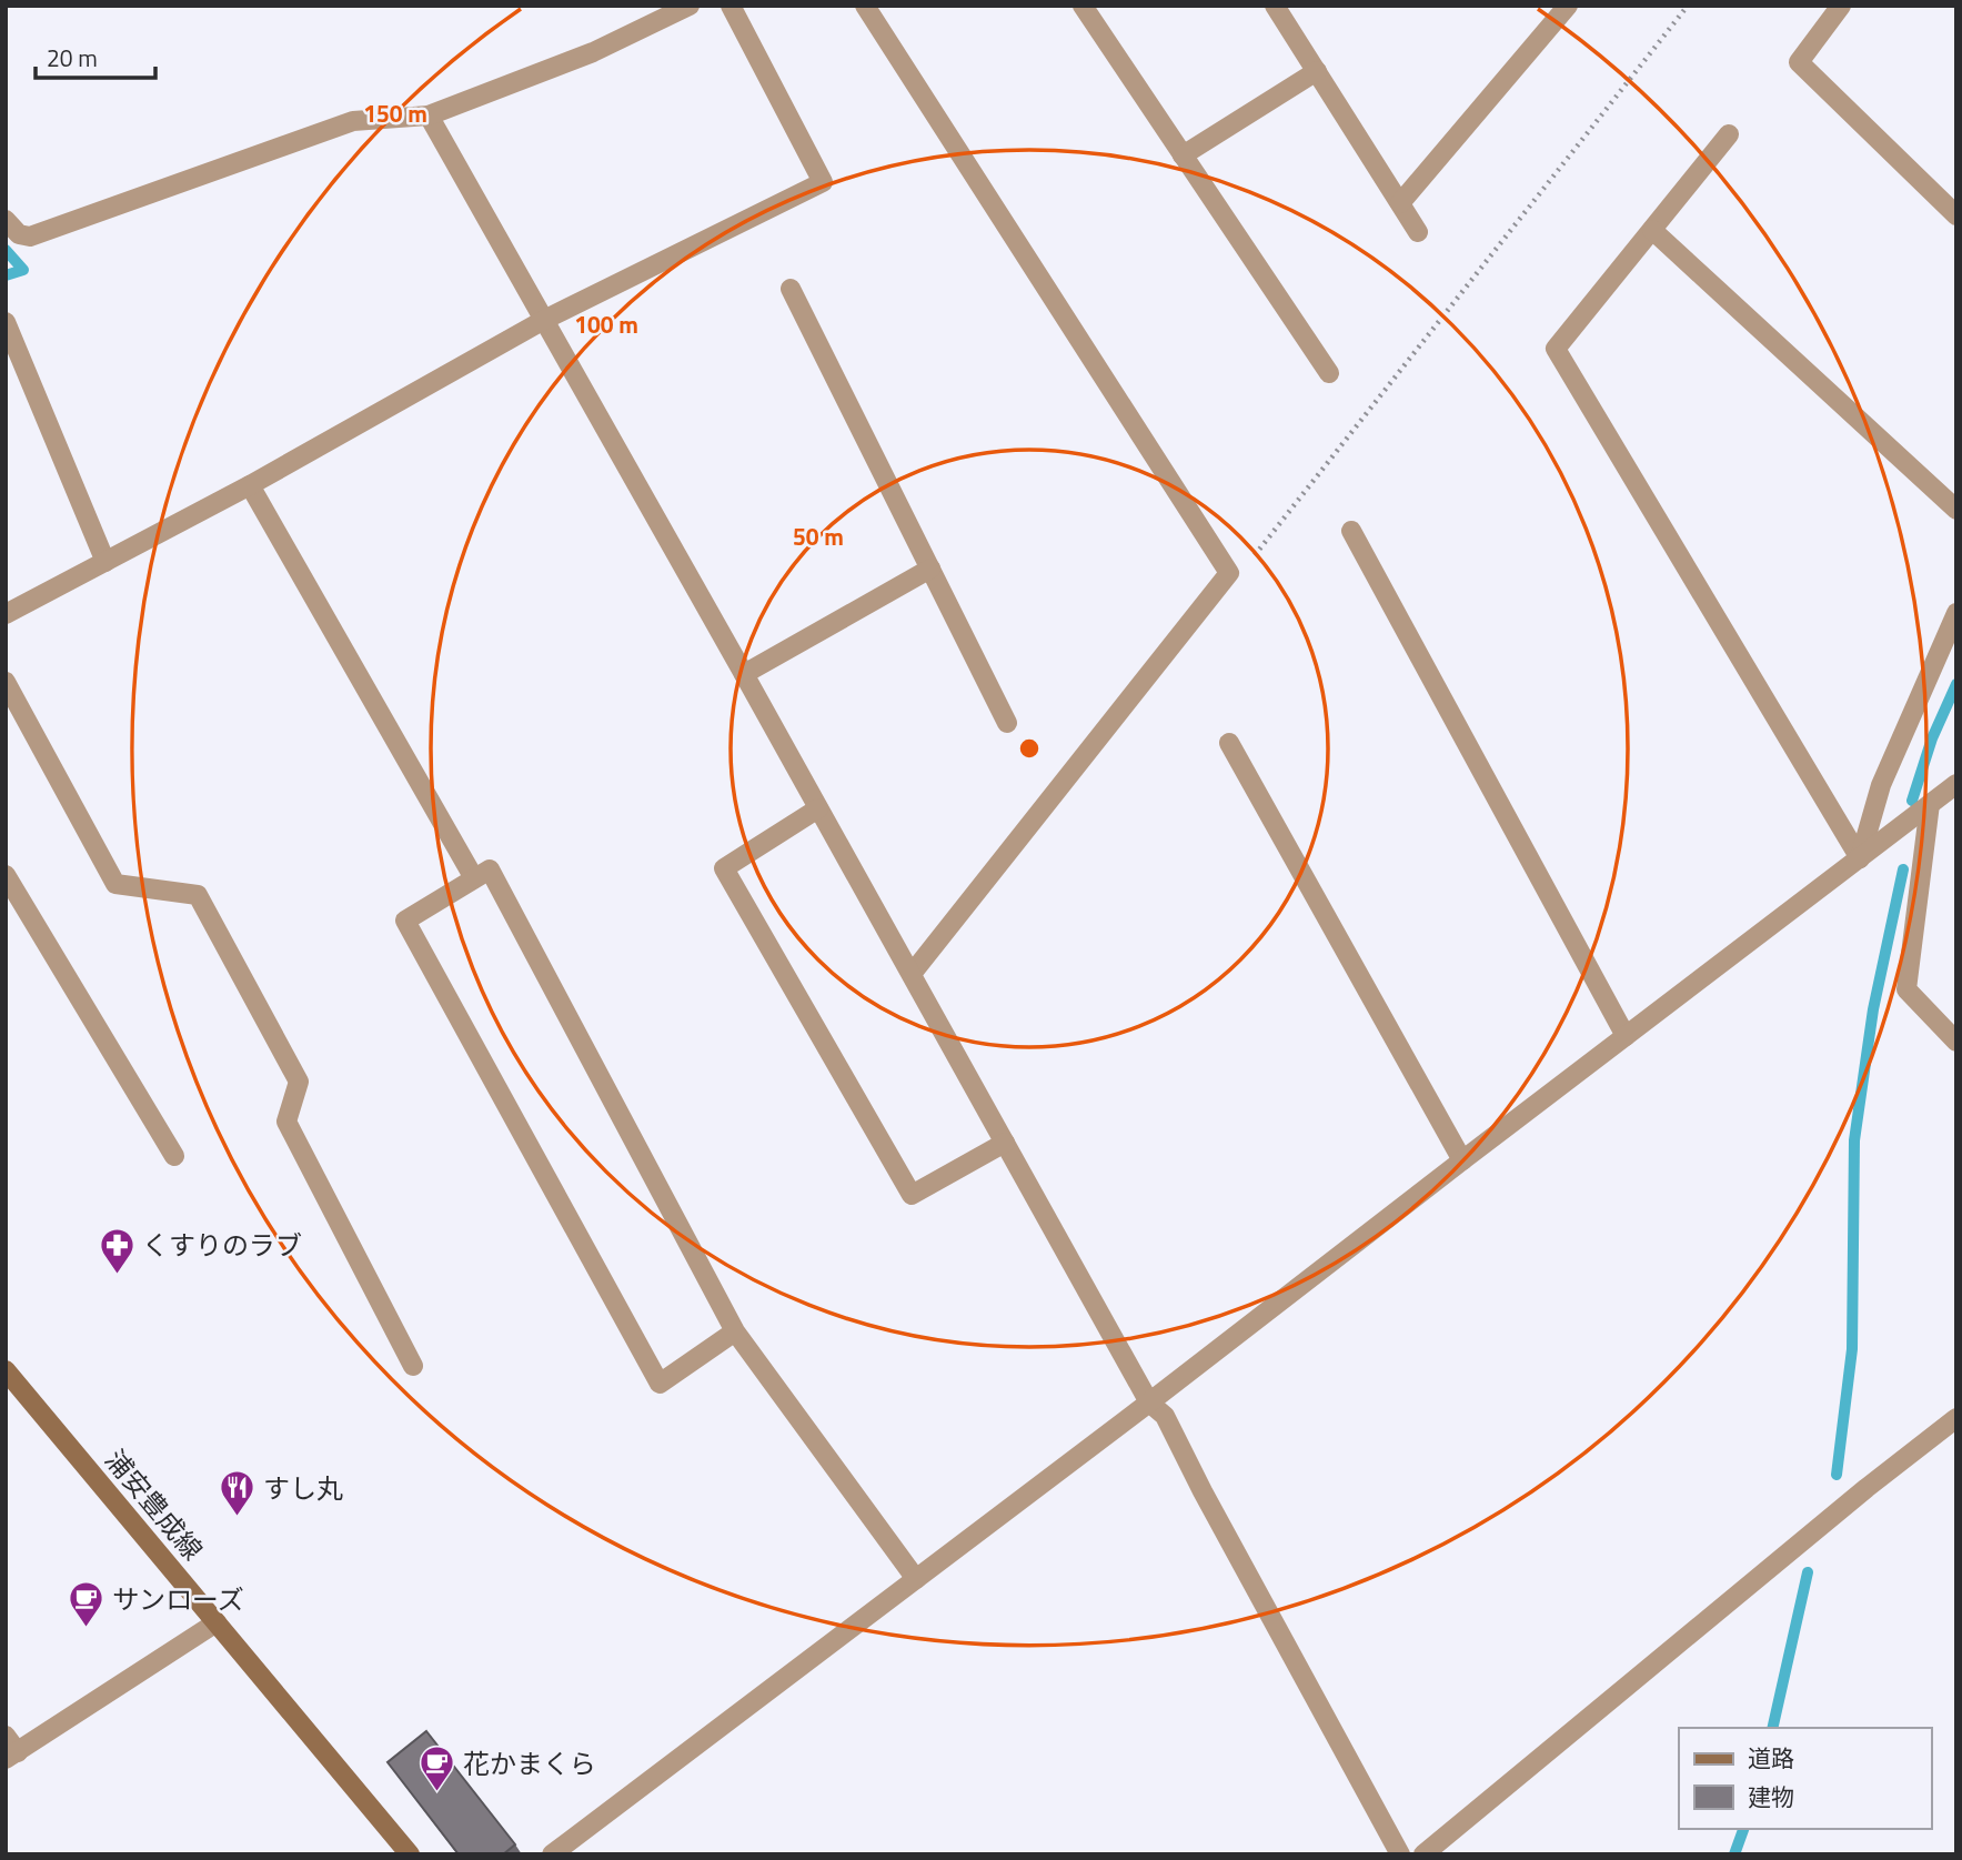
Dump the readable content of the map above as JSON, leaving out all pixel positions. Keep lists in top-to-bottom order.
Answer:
{
  "streets": {
    "main road": ["浦安豊成線"]
  },
  "places": {
    "pharmacy": ["くすりのラブ"],
    "restaurant": ["すし丸"],
    "cafe": ["サンローズ", "花かまくら"]
  },
  "legend": ["道路", "建物"],
  "scale_bar": "20 m",
  "rings": ["150 m", "100 m", "50 m"]
}
